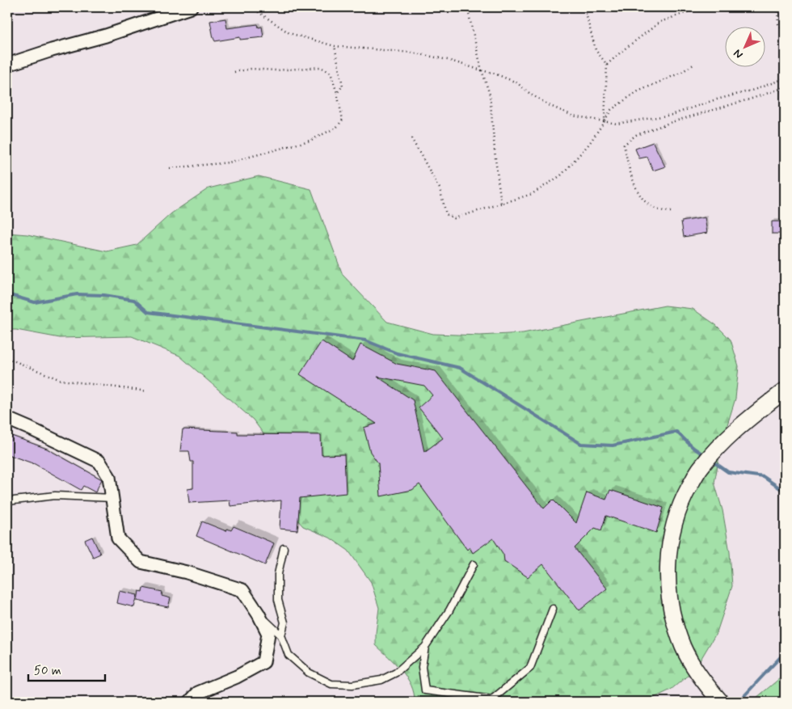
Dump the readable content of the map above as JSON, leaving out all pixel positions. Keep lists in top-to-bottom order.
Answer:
{
  "scale_bar": "50 m",
  "north": "bottom left"
}
